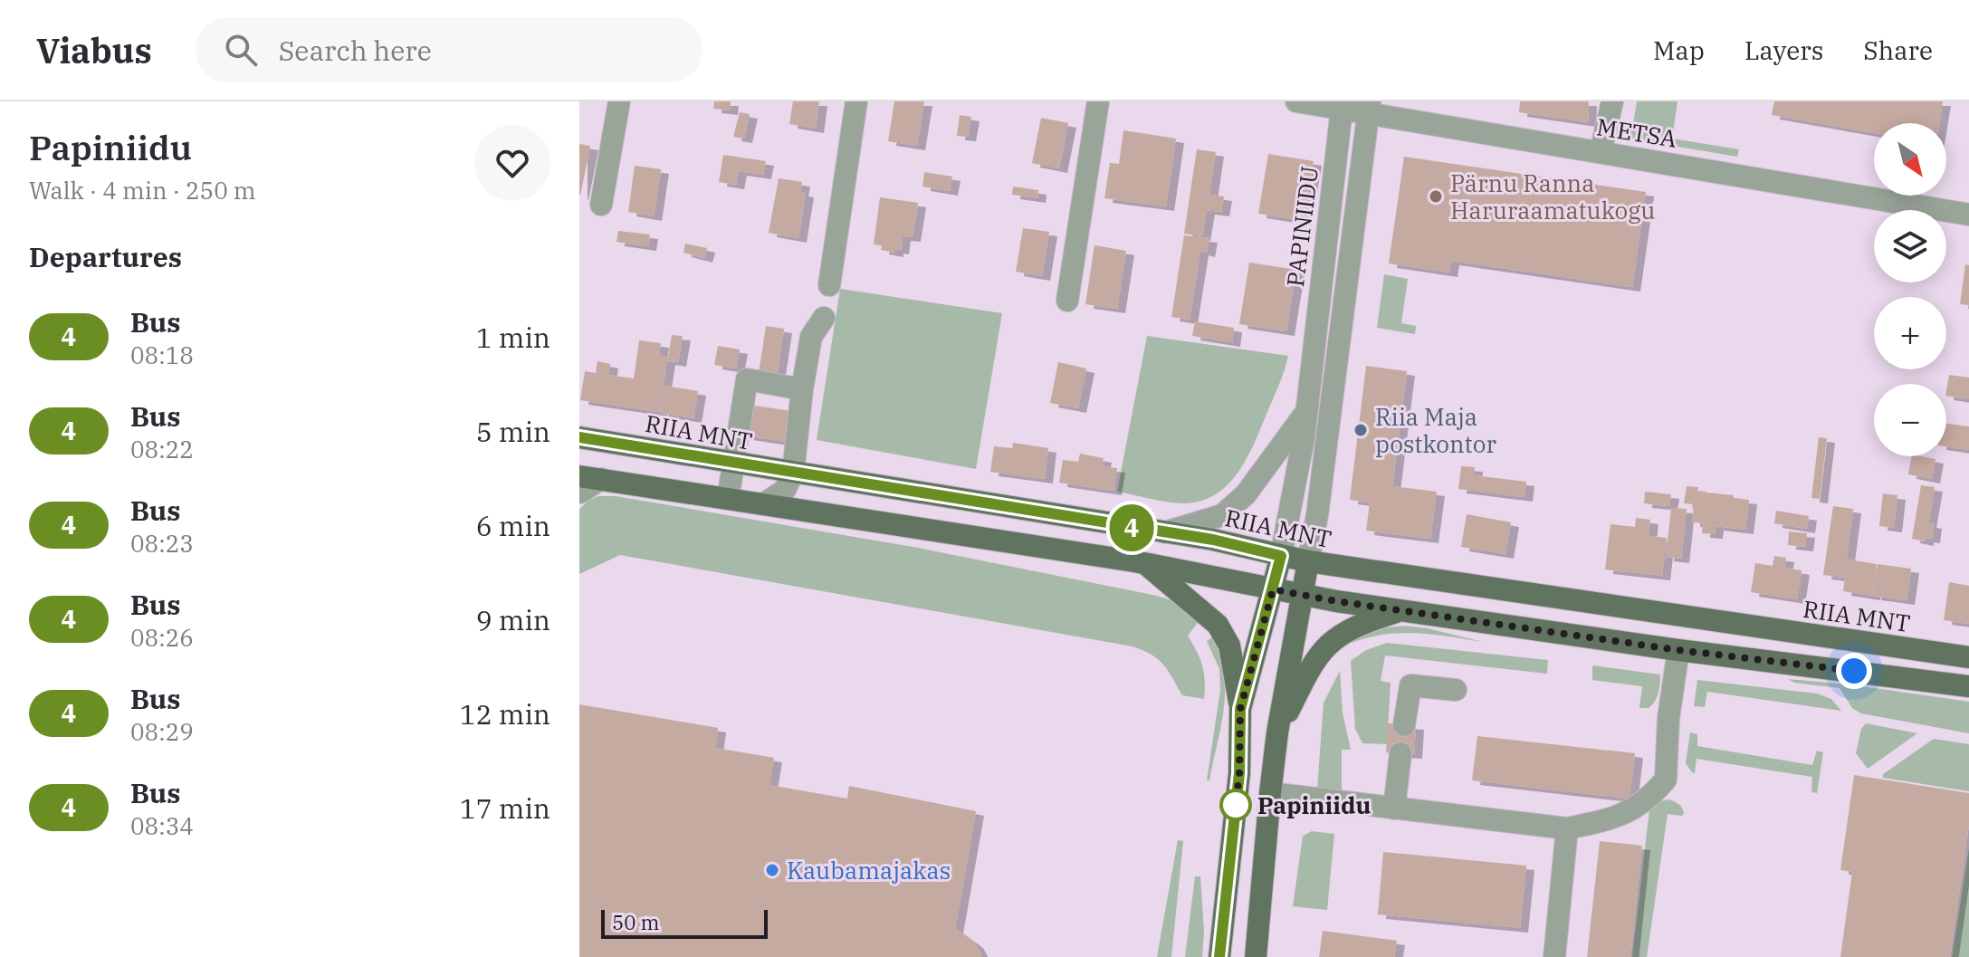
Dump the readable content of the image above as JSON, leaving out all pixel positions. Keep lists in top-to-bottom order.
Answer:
{
  "streets": {
    "main road": ["PAPINIIDU", "RIIA MNT"],
    "street": ["METSA"]
  },
  "crossings": [
    ["METSA", "PAPINIIDU"],
    ["PAPINIIDU", "RIIA MNT"]
  ],
  "places": [
    "Pärnu Ranna Haruraamatukogu",
    "Riia Maja postkontor",
    "Papiniidu",
    "Kaubamajakas"
  ],
  "lines": ["bus line 4"],
  "scale_bar": "50 m",
  "north": "bottom right",
  "page": {
    "header": "Viabus",
    "search": "Search here",
    "nav": ["Map", "Layers", "Share"],
    "heading": [
      ["Papiniidu", "Walk · 4 min · 250 m"],
      "Departures"
    ],
    "on_map": "4",
    "map_buttons": ["+", "−"],
    "list": [
      {
        "mark": "4",
        "name": "Bus",
        "note": "08:18",
        "value": "1 min"
      },
      {
        "mark": "4",
        "name": "Bus",
        "note": "08:22",
        "value": "5 min"
      },
      {
        "mark": "4",
        "name": "Bus",
        "note": "08:23",
        "value": "6 min"
      },
      {
        "mark": "4",
        "name": "Bus",
        "note": "08:26",
        "value": "9 min"
      },
      {
        "mark": "4",
        "name": "Bus",
        "note": "08:29",
        "value": "12 min"
      },
      {
        "mark": "4",
        "name": "Bus",
        "note": "08:34",
        "value": "17 min"
      }
    ],
    "scale": "50 m"
  }
}
